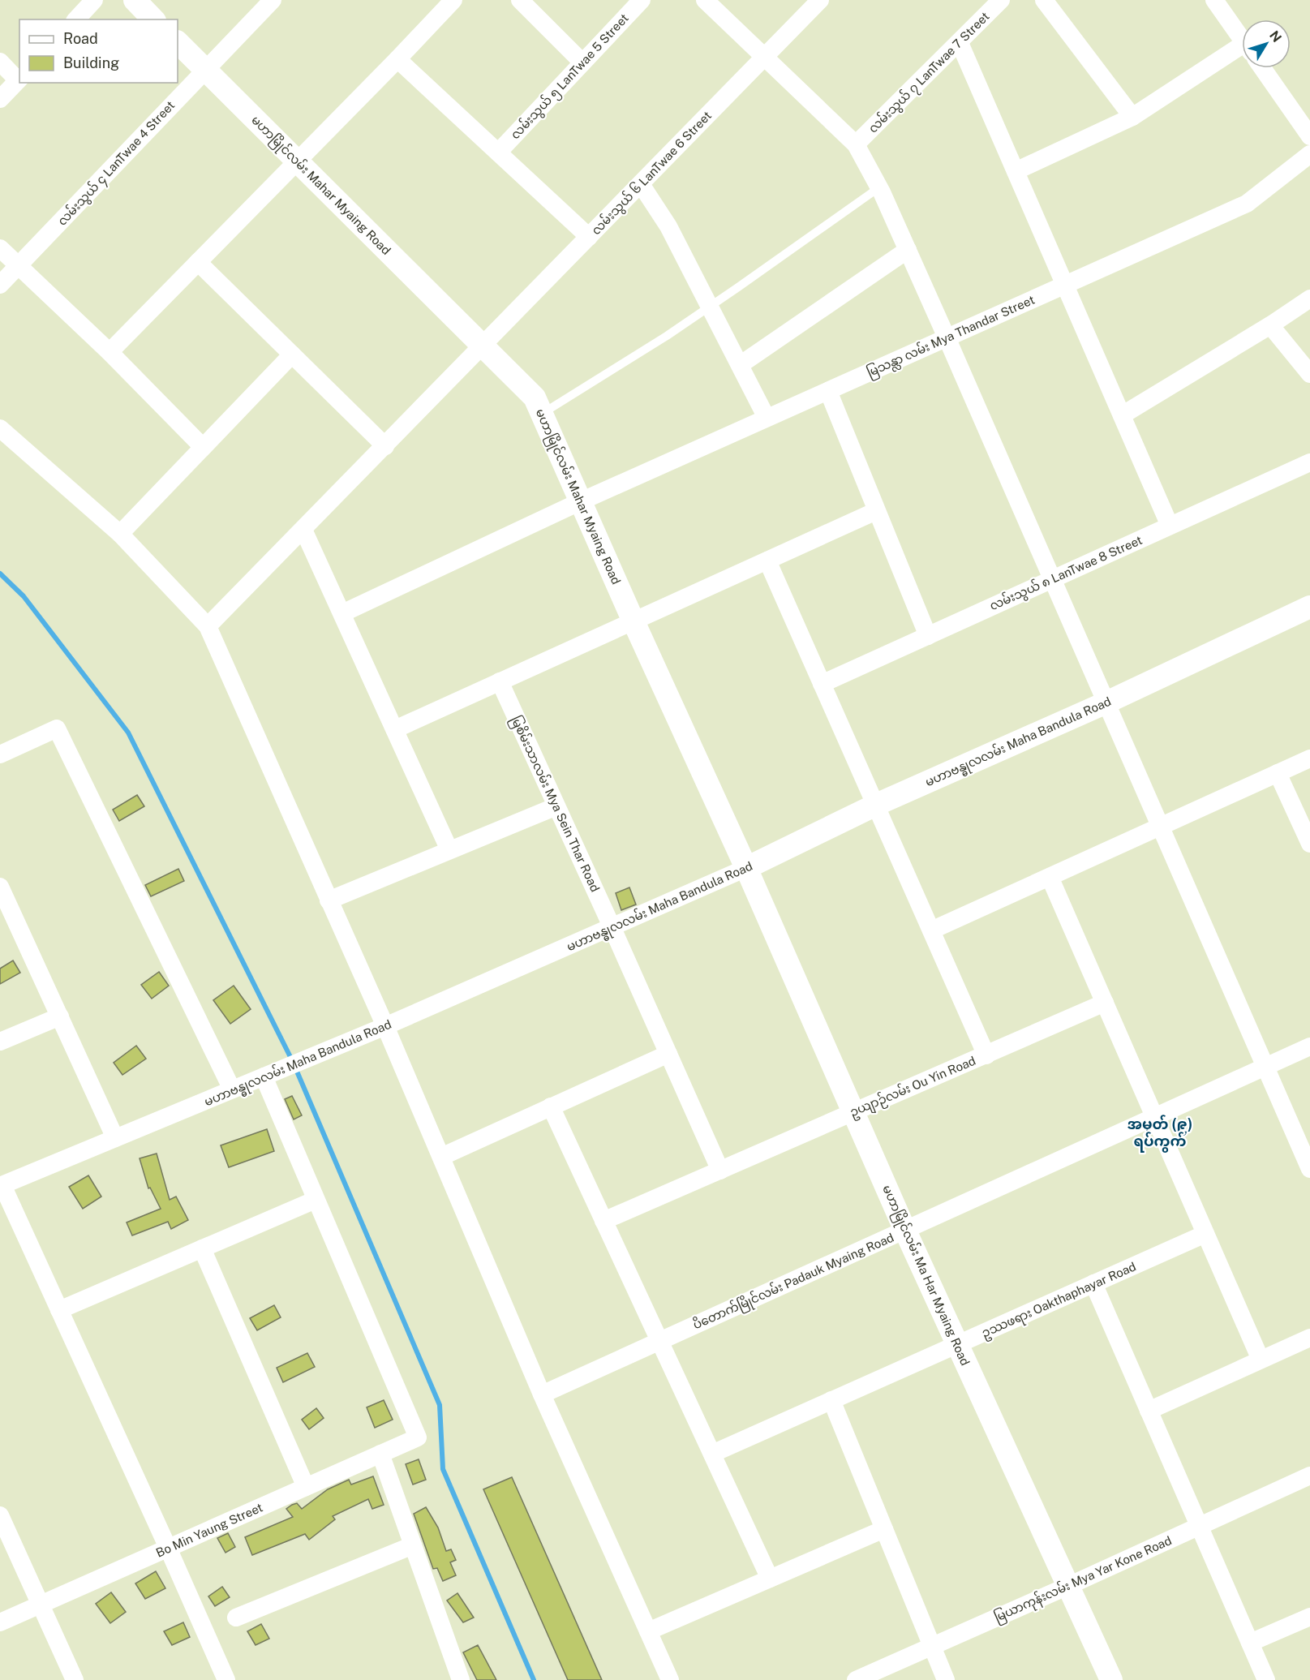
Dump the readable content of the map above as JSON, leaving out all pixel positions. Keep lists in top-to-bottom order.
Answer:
{
  "streets": {
    "street": [
      "လမ်းသွယ် ၇ LanTwae 7 Street",
      "လမ်းသွယ် ၅ LanTwae 5 Street",
      "လမ်းသွယ် ၄ LanTwae 4 Street",
      "လမ်းသွယ် ၆ LanTwae 6 Street",
      "မဟာမြိုင်လမ်း Mahar Myaing Road",
      "မြသန္လာ လမ်း Mya Thandar Street",
      "လမ်းသွယ် ၈ LanTwae 8 Street",
      "မဟာဗန္ဓုလလမ်း Maha Bandula Road",
      "မြစိမ်းသာလမ်း Mya Sein Thar Road",
      "ဥယျာဉ်လမ်း Ou Yin Road",
      "မဟာမြိုင်လမ်း Ma Har Myaing Road",
      "ပိတောက်မြိုင်လမ်း Padauk Myaing Road",
      "ဥဿဖရား Oakthaphayar Road",
      "Bo Min Yaung Street",
      "မြယာကုန်းလမ်း Mya Yar Kone Road"
    ]
  },
  "crossings": [
    ["လမ်းသွယ် ၄ LanTwae 4 Street", "မဟာမြိုင်လမ်း Mahar Myaing Road"],
    ["လမ်းသွယ် ၆ LanTwae 6 Street", "မဟာမြိုင်လမ်း Mahar Myaing Road"],
    ["မဟာမြိုင်လမ်း Mahar Myaing Road", "မြသန္လာ လမ်း Mya Thandar Street"],
    ["မဟာမြိုင်လမ်း Mahar Myaing Road", "မဟာဗန္ဓုလလမ်း Maha Bandula Road"],
    ["မဟာမြိုင်လမ်း Mahar Myaing Road", "မဟာမြိုင်လမ်း Ma Har Myaing Road"],
    ["မဟာဗန္ဓုလလမ်း Maha Bandula Road", "မြစိမ်းသာလမ်း Mya Sein Thar Road"],
    ["မဟာဗန္ဓုလလမ်း Maha Bandula Road", "မဟာမြိုင်လမ်း Ma Har Myaing Road"],
    ["ဥယျာဉ်လမ်း Ou Yin Road", "မဟာမြိုင်လမ်း Ma Har Myaing Road"],
    ["မဟာမြိုင်လမ်း Ma Har Myaing Road", "ပိတောက်မြိုင်လမ်း Padauk Myaing Road"],
    ["မဟာမြိုင်လမ်း Ma Har Myaing Road", "ဥဿဖရား Oakthaphayar Road"],
    ["မဟာမြိုင်လမ်း Ma Har Myaing Road", "မြယာကုန်းလမ်း Mya Yar Kone Road"]
  ],
  "districts": ["အမှတ် (၉) ရပ်ကွက်"],
  "legend": ["Road", "Building"],
  "north": "top right"
}
